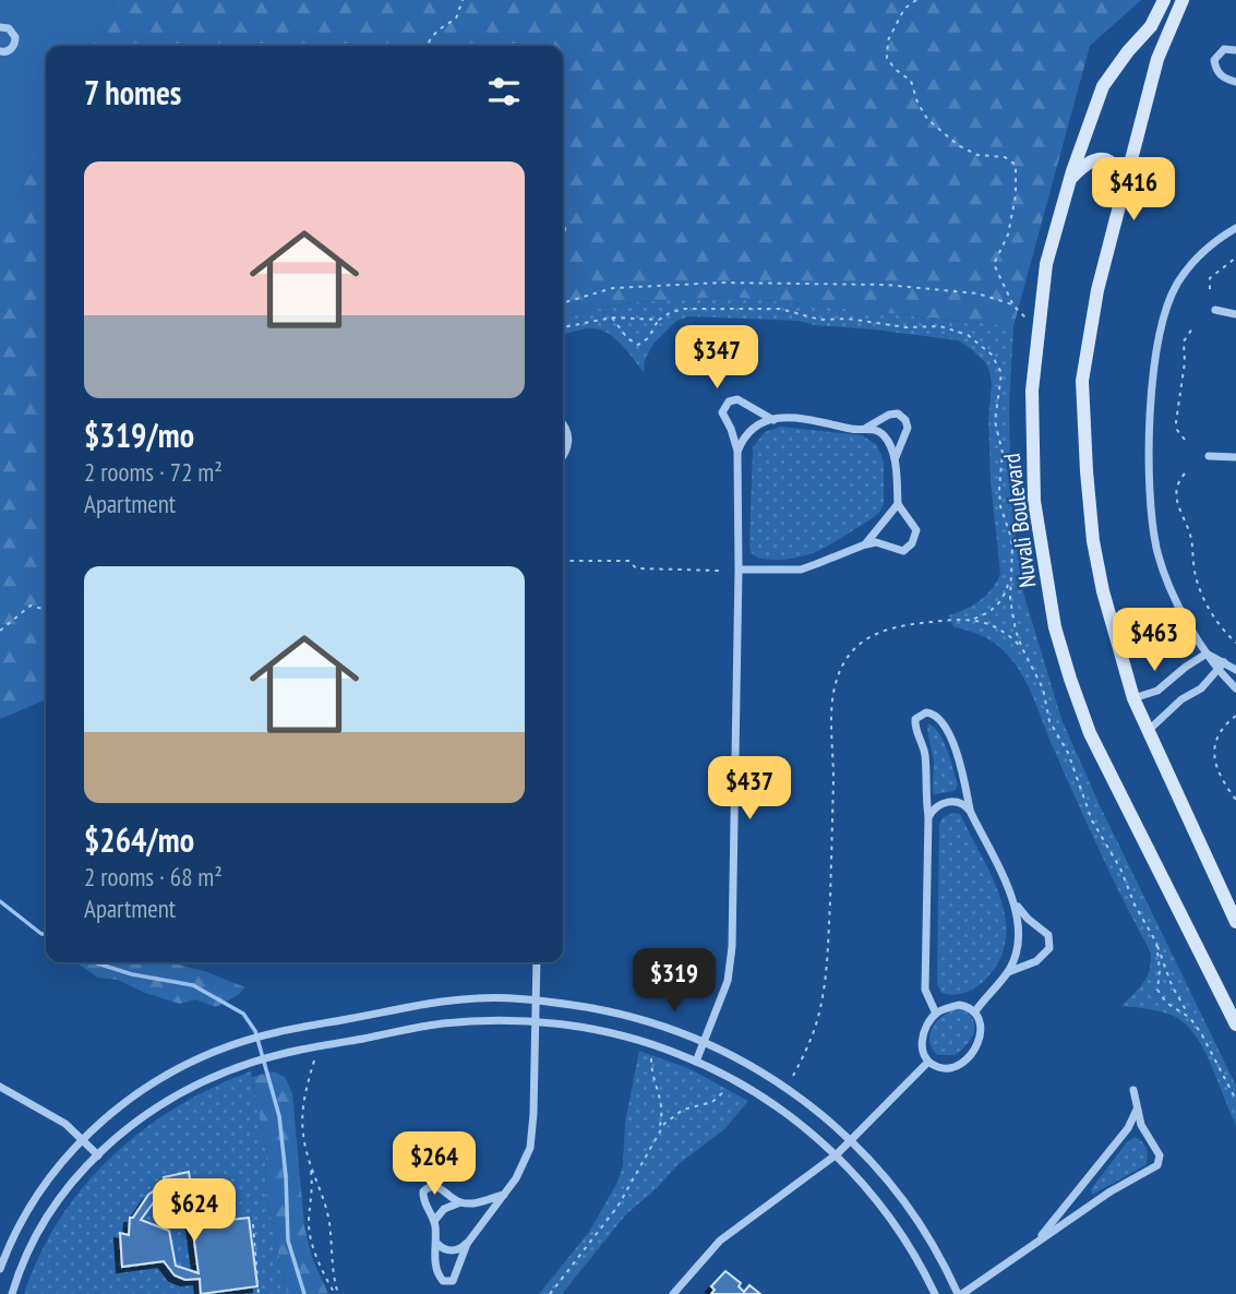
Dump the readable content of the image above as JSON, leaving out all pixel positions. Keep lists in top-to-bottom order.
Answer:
{
  "streets": {
    "main road": ["Nuvali Boulevard"]
  },
  "page": {
    "heading": "7 homes",
    "list": [
      {
        "name": "$319/mo",
        "note": "2 rooms · 72 m² · Apartment"
      },
      {
        "name": "$264/mo",
        "note": "2 rooms · 68 m² · Apartment"
      }
    ],
    "price": [
      "$416",
      "$347",
      "$463",
      "$437",
      "$319",
      "$264",
      "$624"
    ]
  }
}
